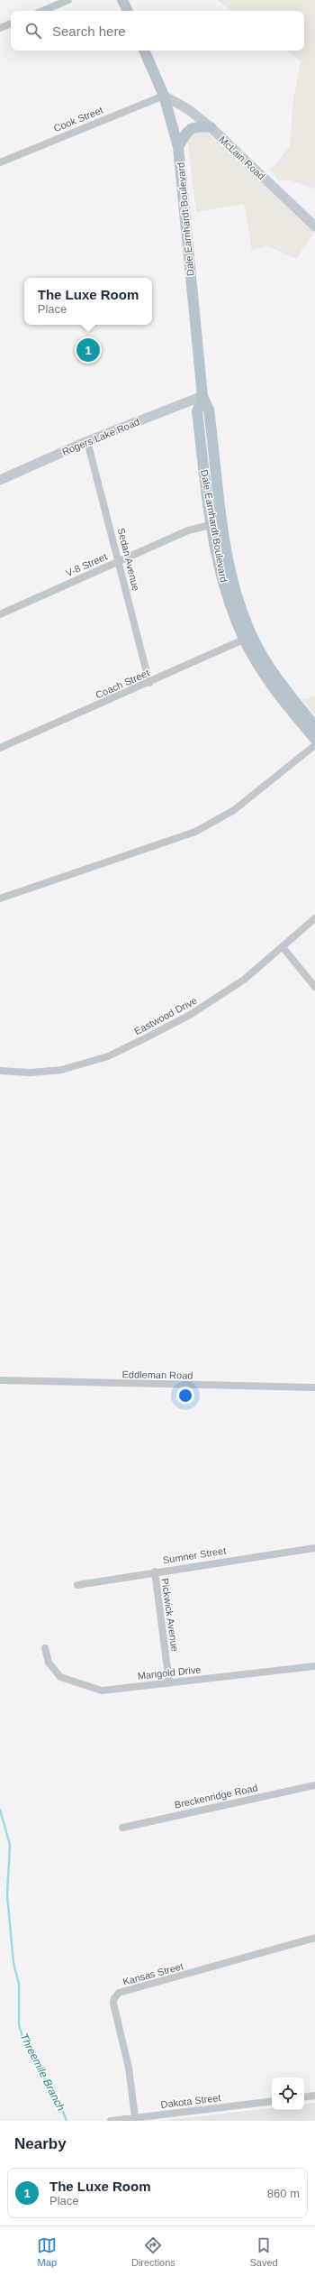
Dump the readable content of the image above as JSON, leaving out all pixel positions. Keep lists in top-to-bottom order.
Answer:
{
  "streets": {
    "main road": ["McLain Road", "Dale Earnhardt Boulevard", "Rogers Lake Road"],
    "street": [
      "Cook Street",
      "Sedan Avenue",
      "V-8 Street",
      "Coach Street",
      "Eastwood Drive",
      "Eddleman Road",
      "Sumner Street",
      "Pickwick Avenue",
      "Marigold Drive",
      "Breckenridge Road",
      "Kansas Street",
      "Dakota Street"
    ]
  },
  "crossings": [
    ["Cook Street", "McLain Road"],
    ["Cook Street", "Dale Earnhardt Boulevard"],
    ["McLain Road", "Dale Earnhardt Boulevard"],
    ["Dale Earnhardt Boulevard", "Rogers Lake Road"],
    ["Dale Earnhardt Boulevard", "V-8 Street"],
    ["Dale Earnhardt Boulevard", "Coach Street"],
    ["Rogers Lake Road", "Sedan Avenue"],
    ["Sedan Avenue", "V-8 Street"],
    ["Sedan Avenue", "Coach Street"],
    ["Sumner Street", "Pickwick Avenue"],
    ["Pickwick Avenue", "Marigold Drive"],
    ["Kansas Street", "Dakota Street"]
  ],
  "water": ["Threemile Branch"],
  "page": {
    "search": "Search here",
    "popup": ["The Luxe Room", "Place"],
    "pins": "1",
    "heading": "Nearby",
    "list": [
      {
        "mark": "1",
        "name": "The Luxe Room",
        "note": "Place",
        "value": "860 m"
      }
    ],
    "nav": ["Map", "Directions", "Saved"]
  }
}
